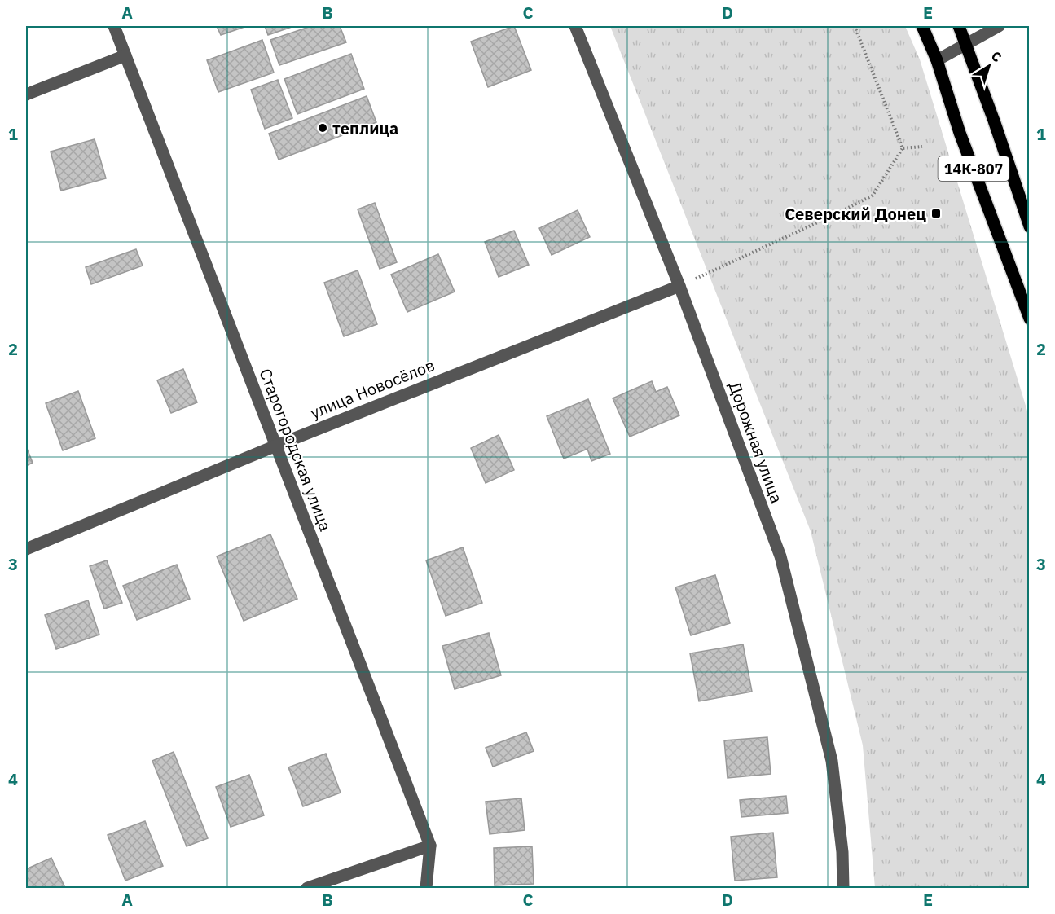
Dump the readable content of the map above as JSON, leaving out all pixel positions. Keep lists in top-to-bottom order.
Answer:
{
  "streets": {
    "main road": ["14К-807"],
    "street": ["улица Новосёлов", "Дорожная улица", "Старогородская улица"]
  },
  "crossings": [
    ["улица Новосёлов", "Дорожная улица"],
    ["улица Новосёлов", "Старогородская улица"]
  ],
  "places": {
    "other": ["теплица"],
    "transit": ["Северский Донец"]
  },
  "north": "top right",
  "grid": {
    "columns": [
      "A",
      "B",
      "C",
      "D",
      "E"
    ],
    "rows": [
      "1",
      "2",
      "3",
      "4"
    ]
  }
}
